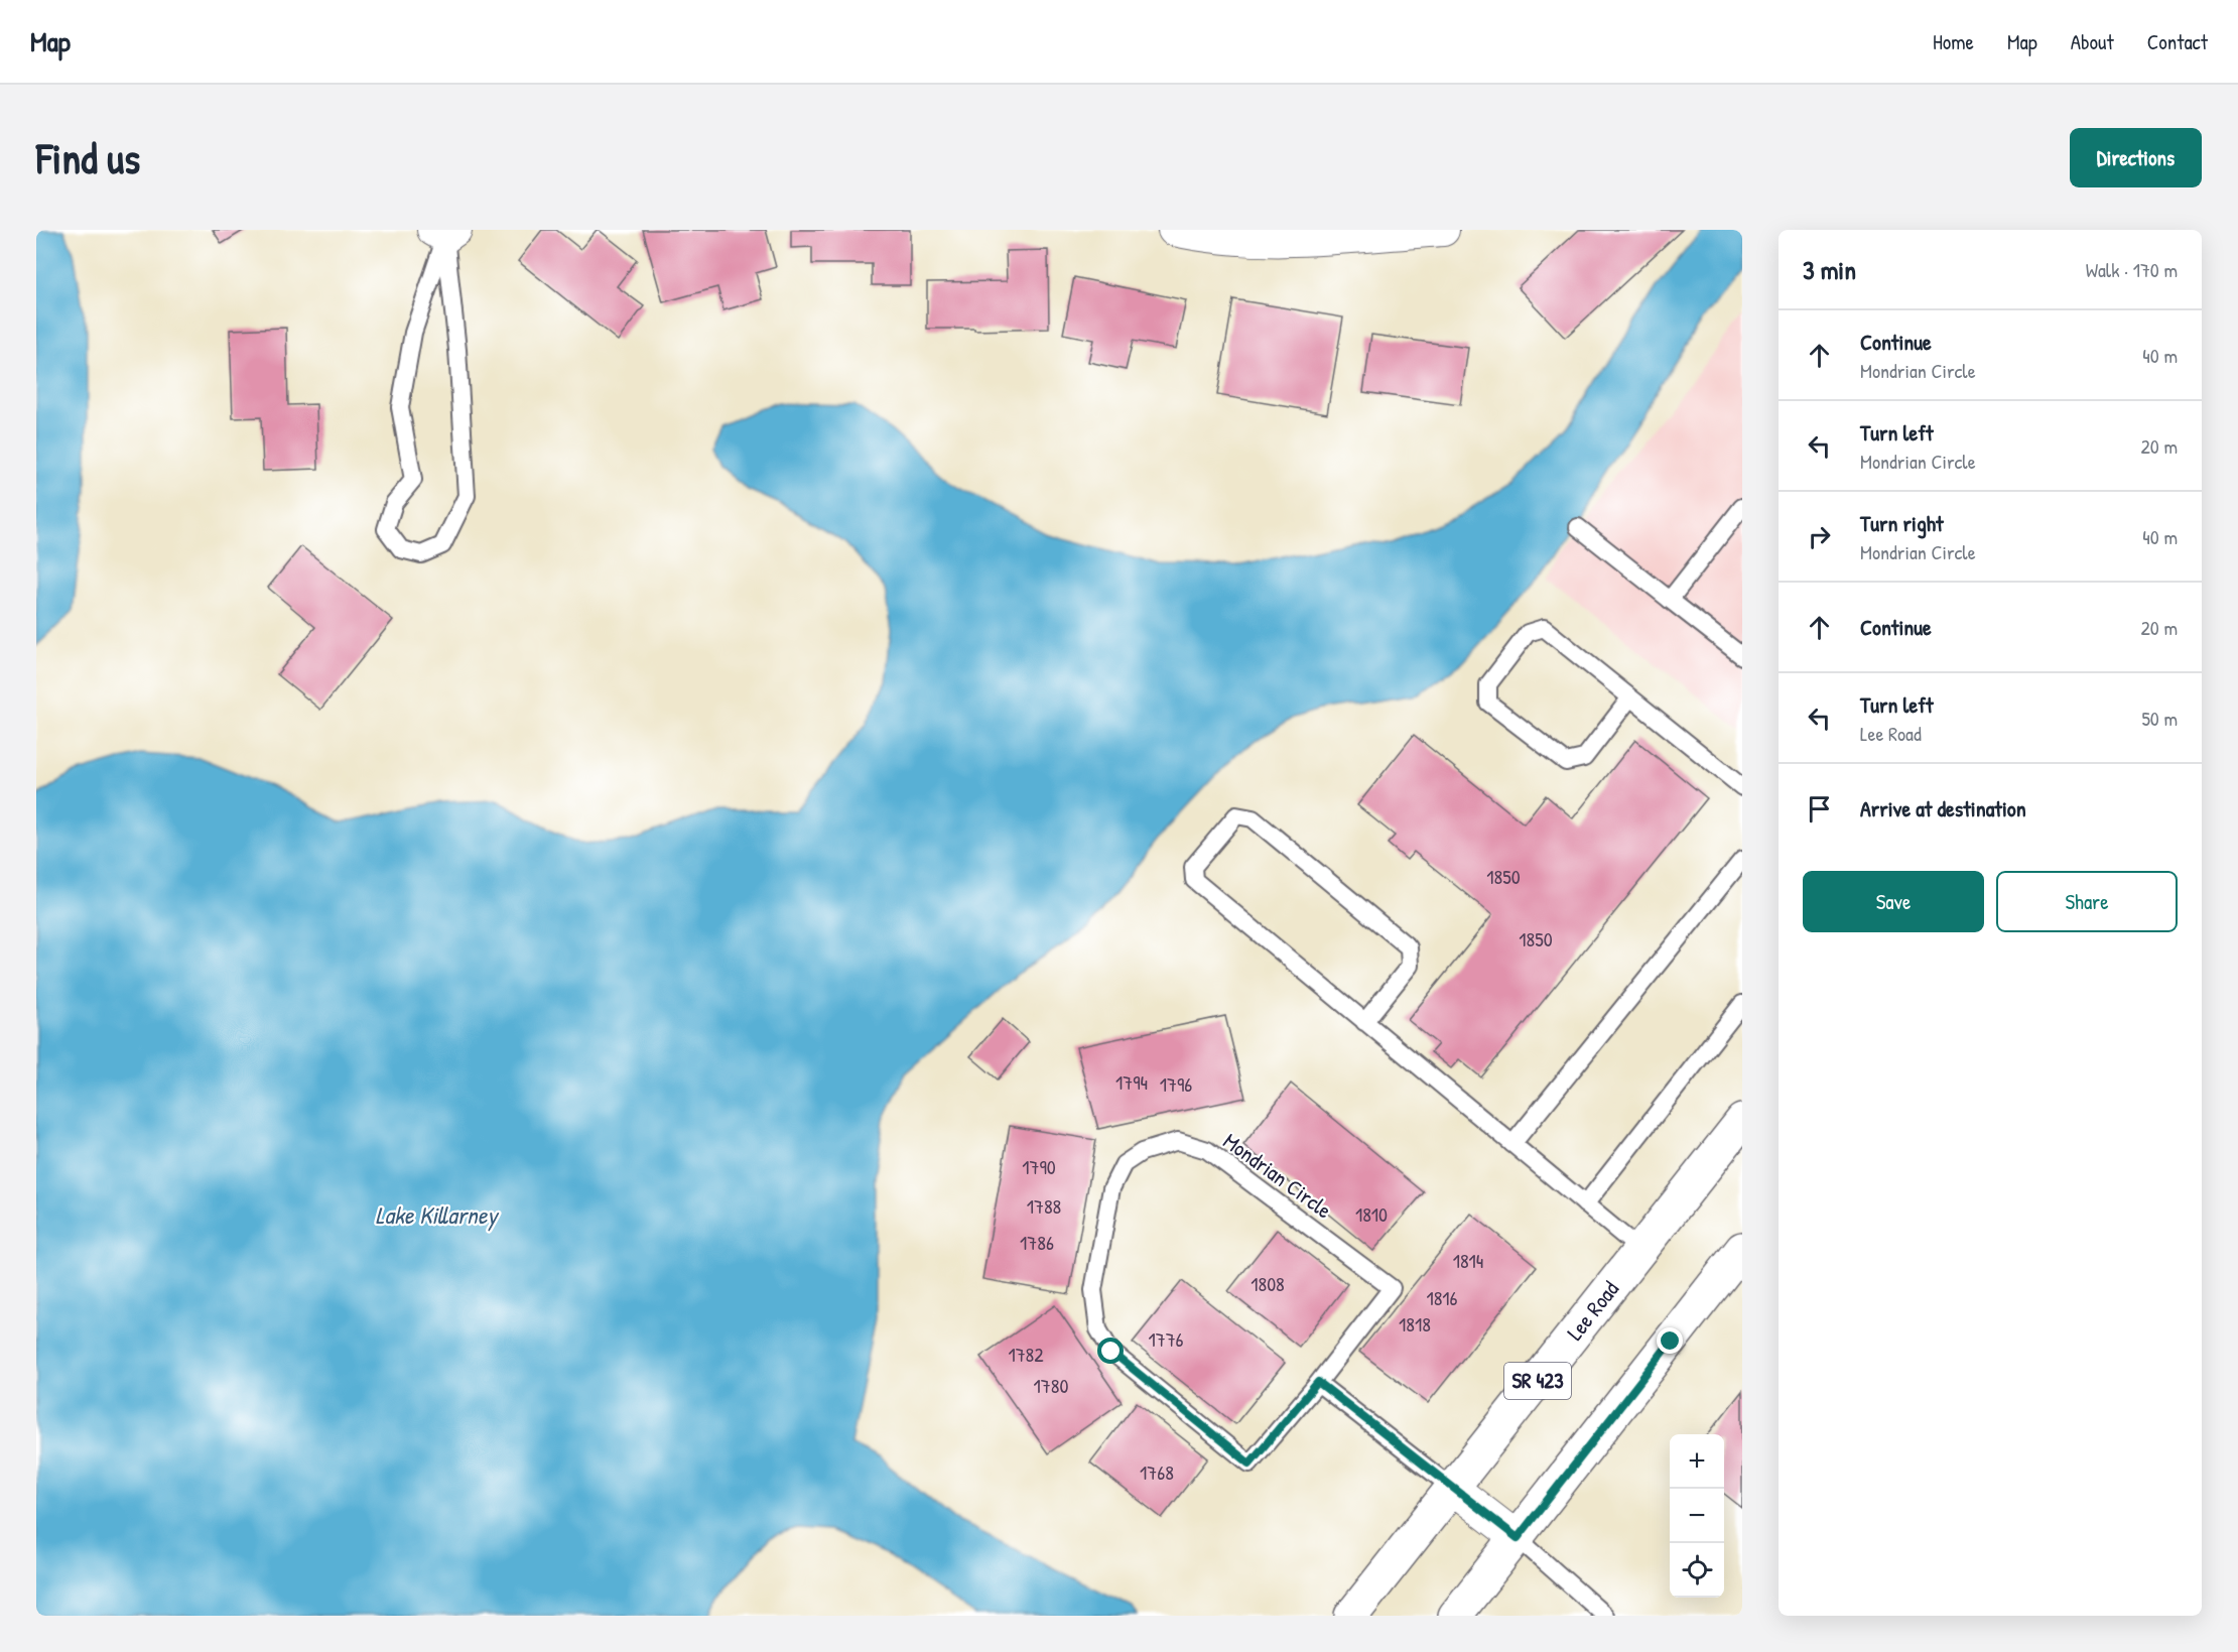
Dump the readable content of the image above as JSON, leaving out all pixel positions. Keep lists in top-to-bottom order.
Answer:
{
  "streets": {
    "main road": ["Lee Road", "SR 423"],
    "lane": ["Mondrian Circle"]
  },
  "water": ["Lake Killarney"],
  "house_numbers": [
    "1850",
    "1850",
    "1794",
    "1796",
    "1790",
    "1788",
    "1810",
    "1786",
    "1814",
    "1808",
    "1816",
    "1818",
    "1776",
    "1782",
    "1780",
    "1768"
  ],
  "page": {
    "header": "Map",
    "nav": [
      "Home",
      "Map",
      "About",
      "Contact"
    ],
    "buttons": [
      "Directions",
      ["Save", "Share"]
    ],
    "title": "Find us",
    "heading": ["3 min", "Walk · 170 m"],
    "list": [
      ["Continue", "Mondrian Circle", "40 m"],
      ["Turn left", "Mondrian Circle", "20 m"],
      ["Turn right", "Mondrian Circle", "40 m"],
      ["Continue", "20 m"],
      ["Turn left", "Lee Road", "50 m"],
      "Arrive at destination"
    ],
    "map_buttons": ["+", "−"]
  }
}
